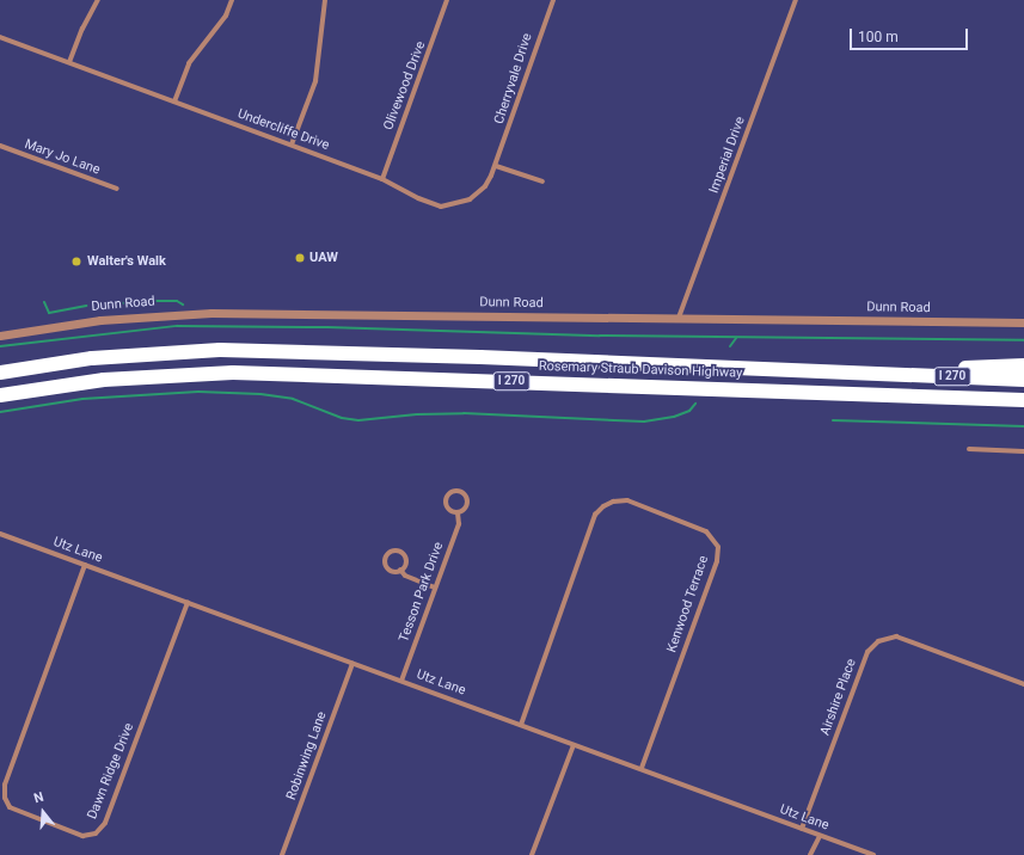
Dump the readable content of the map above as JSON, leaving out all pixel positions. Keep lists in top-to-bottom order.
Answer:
{
  "streets": {
    "highway": ["Rosemary Straub Davison Highway", "I 270"],
    "street": [
      "Cherryvale Drive",
      "Olivewood Drive",
      "Undercliffe Drive",
      "Imperial Drive",
      "Mary Jo Lane",
      "Dunn Road",
      "Utz Lane",
      "Tesson Park Drive",
      "Kenwood Terrace",
      "Airshire Place",
      "Robinwing Lane",
      "Dawn Ridge Drive"
    ]
  },
  "crossings": [
    ["Cherryvale Drive", "Undercliffe Drive"],
    ["Olivewood Drive", "Undercliffe Drive"],
    ["Imperial Drive", "Dunn Road"],
    ["Utz Lane", "Tesson Park Drive"],
    ["Utz Lane", "Kenwood Terrace"],
    ["Utz Lane", "Airshire Place"],
    ["Utz Lane", "Robinwing Lane"],
    ["Utz Lane", "Dawn Ridge Drive"]
  ],
  "places": ["UAW", "Walter's Walk"],
  "scale_bar": "100 m",
  "north": "top"
}
